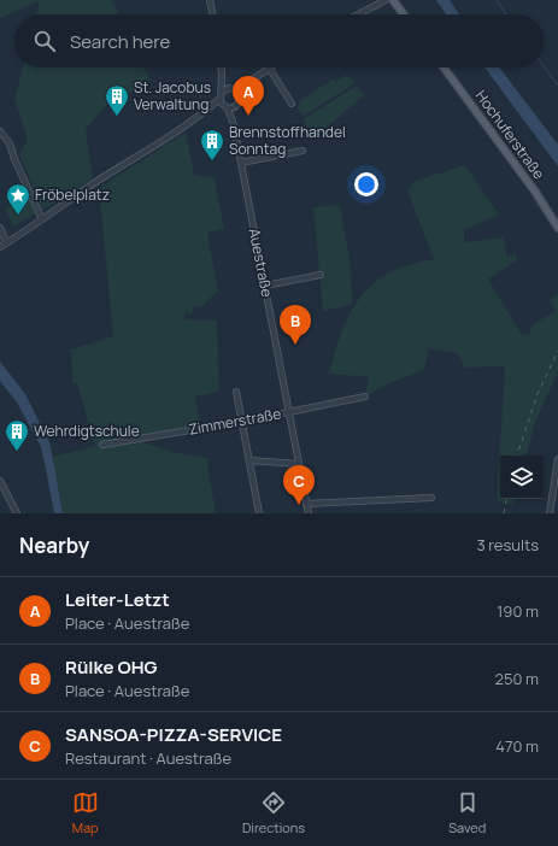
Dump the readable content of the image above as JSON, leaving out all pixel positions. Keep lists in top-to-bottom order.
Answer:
{
  "streets": {
    "main road": ["Hochuferstraße"],
    "street": ["Auestraße", "Zimmerstraße"]
  },
  "crossings": [
    ["Auestraße", "Zimmerstraße"]
  ],
  "places": {
    "building": ["St. Jacobus Verwaltung", "Brennstoffhandel Sonntag", "Wehrdigtschule"],
    "place": ["Fröbelplatz"]
  },
  "page": {
    "search": "Search here",
    "pins": ["A", "B", "C"],
    "heading": ["Nearby", "3 results"],
    "list": [
      {
        "mark": "A",
        "name": "Leiter-Letzt",
        "note": "Place · Auestraße",
        "value": "190 m"
      },
      {
        "mark": "B",
        "name": "Rülke OHG",
        "note": "Place · Auestraße",
        "value": "250 m"
      },
      {
        "mark": "C",
        "name": "SANSOA-PIZZA-SERVICE",
        "note": "Restaurant · Auestraße",
        "value": "470 m"
      }
    ],
    "nav": ["Map", "Directions", "Saved"]
  }
}
